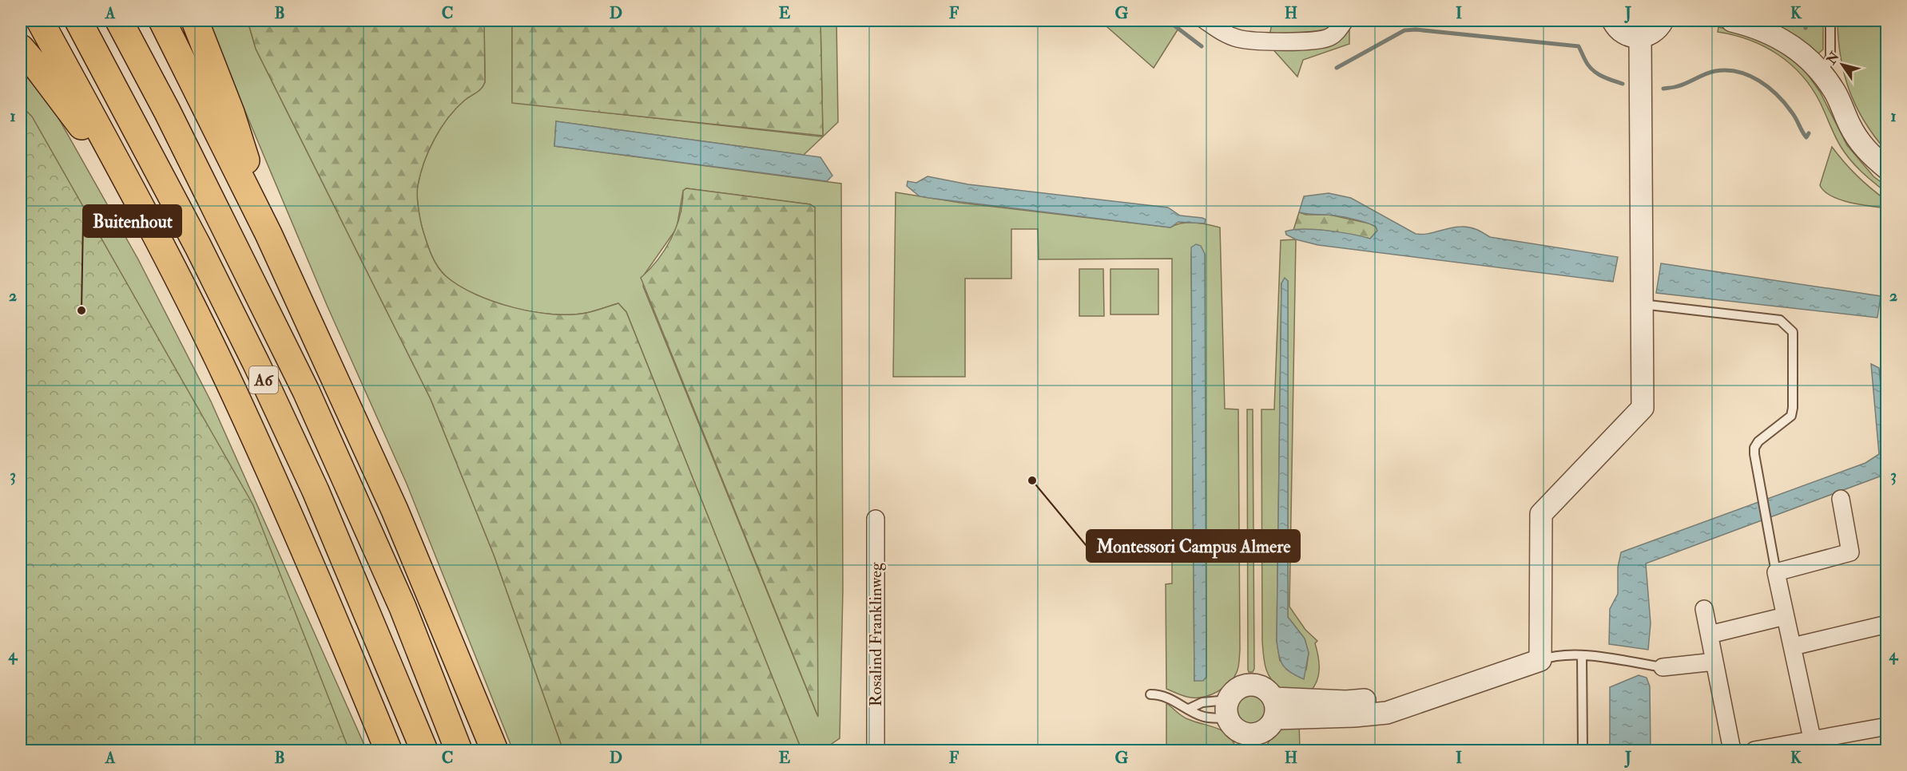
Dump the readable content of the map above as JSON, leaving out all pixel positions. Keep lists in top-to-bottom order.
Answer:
{
  "streets": {
    "highway": ["A6"],
    "street": ["Rosalind Franklinweg"]
  },
  "places": ["Buitenhout", "Montessori Campus Almere"],
  "north": "top left",
  "grid": {
    "columns": [
      "A",
      "B",
      "C",
      "D",
      "E",
      "F",
      "G",
      "H",
      "I",
      "J",
      "K"
    ],
    "rows": [
      "1",
      "2",
      "3",
      "4"
    ]
  }
}
